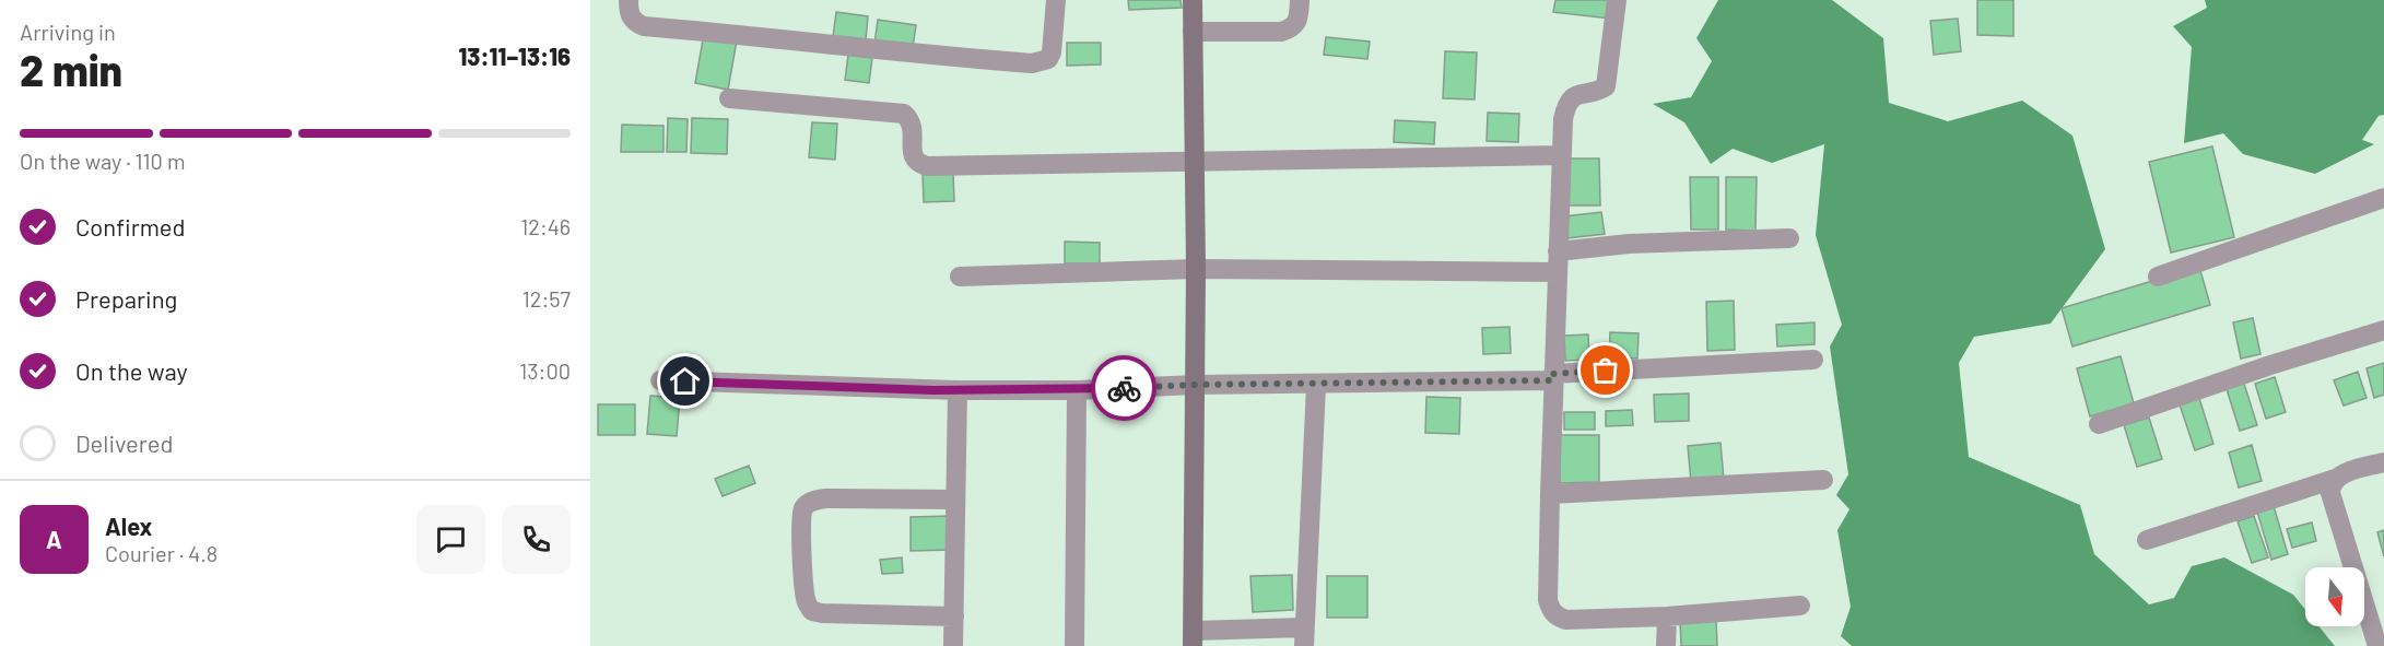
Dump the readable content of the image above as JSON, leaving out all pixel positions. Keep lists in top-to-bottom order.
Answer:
{
  "north": "bottom",
  "page": {
    "heading": ["2 min", "Arriving in", "13:11–13:16"],
    "panel": ["Alex", "Courier · 4.8"],
    "bar": "On the way · 110 m",
    "list": [
      ["Confirmed", "12:46"],
      ["Preparing", "12:57"],
      ["On the way", "13:00"],
      "Delivered"
    ],
    "round": "A"
  }
}
